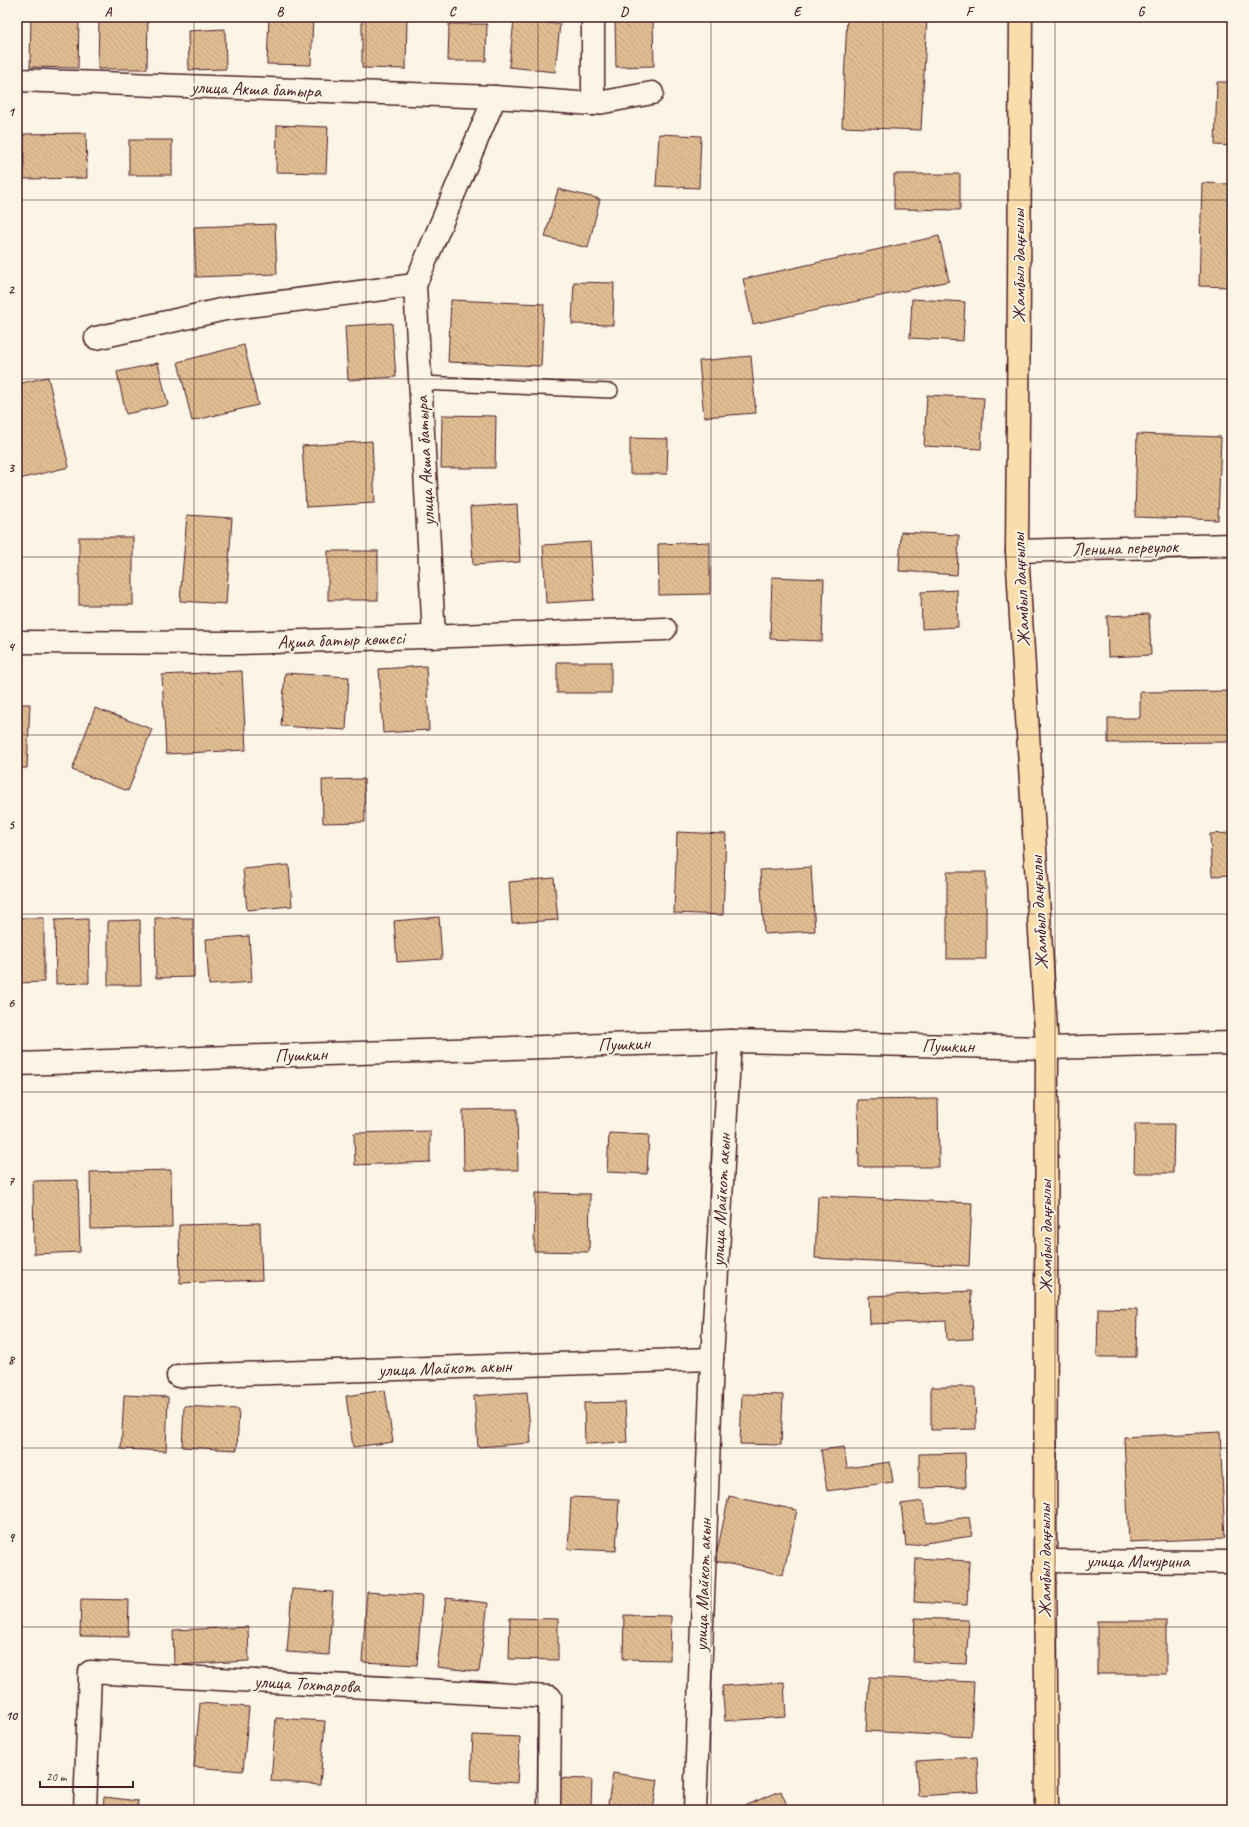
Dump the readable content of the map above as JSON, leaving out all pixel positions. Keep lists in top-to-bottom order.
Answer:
{
  "streets": {
    "main road": ["Жамбыл даңғылы"],
    "street": [
      "улица Акша батыра",
      "Ленина переулок",
      "Ақша батыр көшесі",
      "Пушкин",
      "улица Майкот акын",
      "улица Мичурина",
      "улица Тохтарова"
    ]
  },
  "crossings": [
    ["улица Акша батыра", "Ақша батыр көшесі"],
    ["Жамбыл даңғылы", "Ленина переулок"],
    ["Жамбыл даңғылы", "Пушкин"],
    ["Жамбыл даңғылы", "улица Мичурина"],
    ["Пушкин", "улица Майкот акын"]
  ],
  "scale_bar": "20 m",
  "grid": {
    "columns": [
      "A",
      "B",
      "C",
      "D",
      "E",
      "F",
      "G"
    ],
    "rows": [
      "1",
      "2",
      "3",
      "4",
      "5",
      "6",
      "7",
      "8",
      "9",
      "10"
    ]
  }
}
